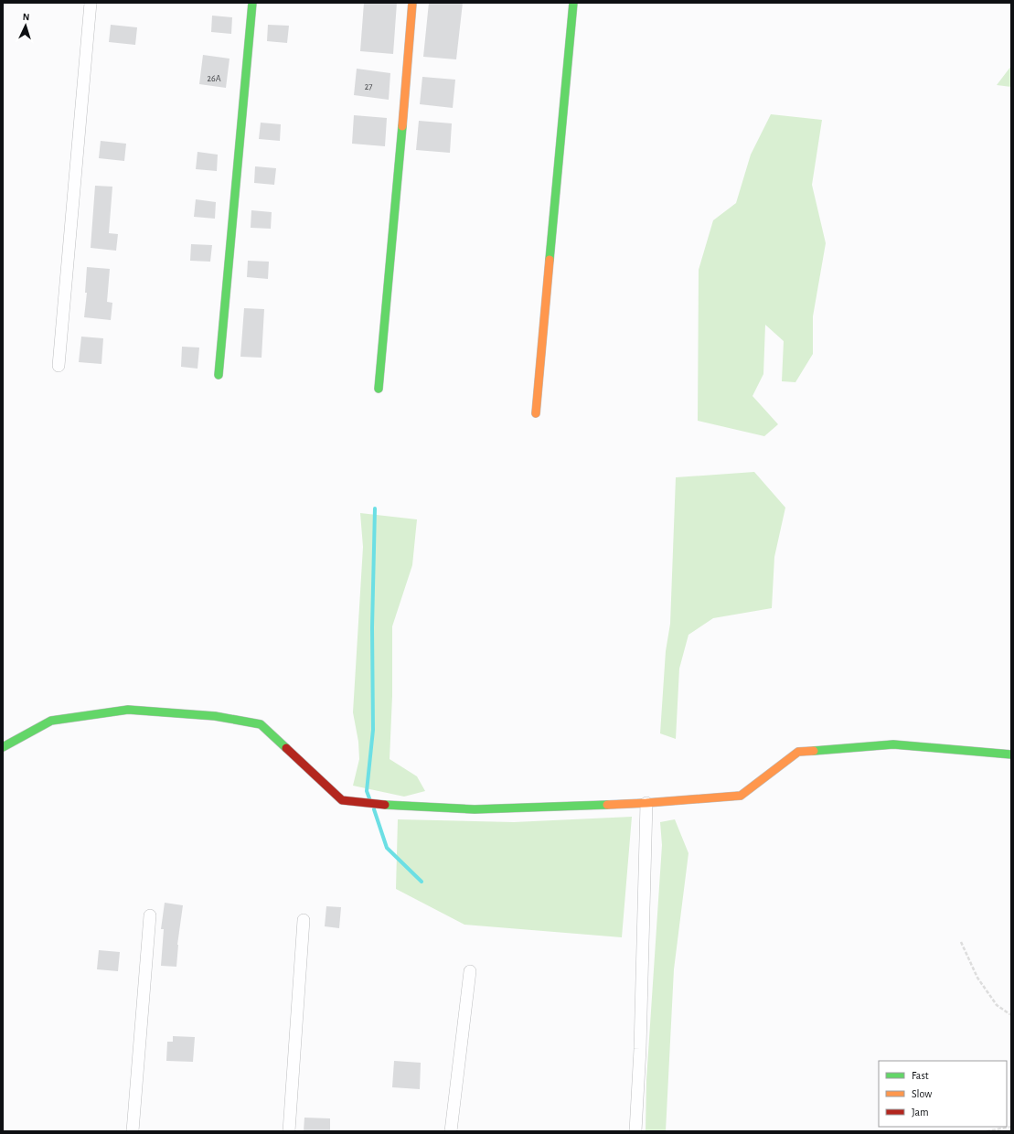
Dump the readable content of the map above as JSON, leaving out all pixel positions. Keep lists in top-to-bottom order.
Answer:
{
  "house_numbers": ["26А", "27"],
  "legend": ["Fast", "Slow", "Jam"],
  "north": "top"
}
